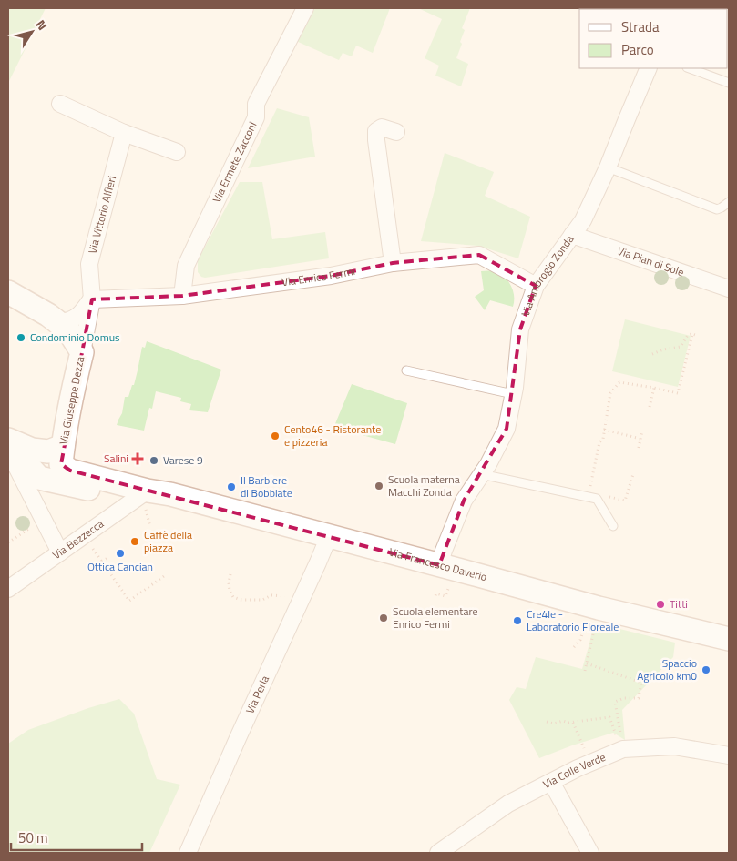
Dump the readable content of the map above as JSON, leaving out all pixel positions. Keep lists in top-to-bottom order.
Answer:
{
  "streets": {
    "street": [
      "Via Ermete Zacconi",
      "Via Vittorio Alfieri",
      "Via Pian di Sole",
      "Via Enrico Fermi",
      "Via Ambrogio Zonda",
      "Via Giuseppe Dezza",
      "Via Bezzecca",
      "Via Francesco Daverio",
      "Via Perla",
      "Via Colle Verde"
    ]
  },
  "crossings": [
    ["Via Ermete Zacconi", "Via Enrico Fermi"],
    ["Via Vittorio Alfieri", "Via Enrico Fermi"],
    ["Via Vittorio Alfieri", "Via Giuseppe Dezza"],
    ["Via Pian di Sole", "Via Ambrogio Zonda"],
    ["Via Enrico Fermi", "Via Ambrogio Zonda"],
    ["Via Ambrogio Zonda", "Via Francesco Daverio"],
    ["Via Giuseppe Dezza", "Via Francesco Daverio"],
    ["Via Bezzecca", "Via Francesco Daverio"],
    ["Via Francesco Daverio", "Via Perla"]
  ],
  "places": {
    "other": [
      "Condominio Domus",
      "Cento46 - Ristorante e pizzeria",
      "Varese 9",
      "Scuola materna Macchi Zonda",
      "Il Barbiere di Bobbiate",
      "Caffè della piazza",
      "Ottica Cancian",
      "Titti",
      "Scuola elementare Enrico Fermi",
      "Cre4le - Laboratorio Floreale",
      "Spaccio Agricolo km0"
    ],
    "health": ["Salini"]
  },
  "legend": ["Strada", "Parco"],
  "scale_bar": "50 m",
  "north": "top right"
}
